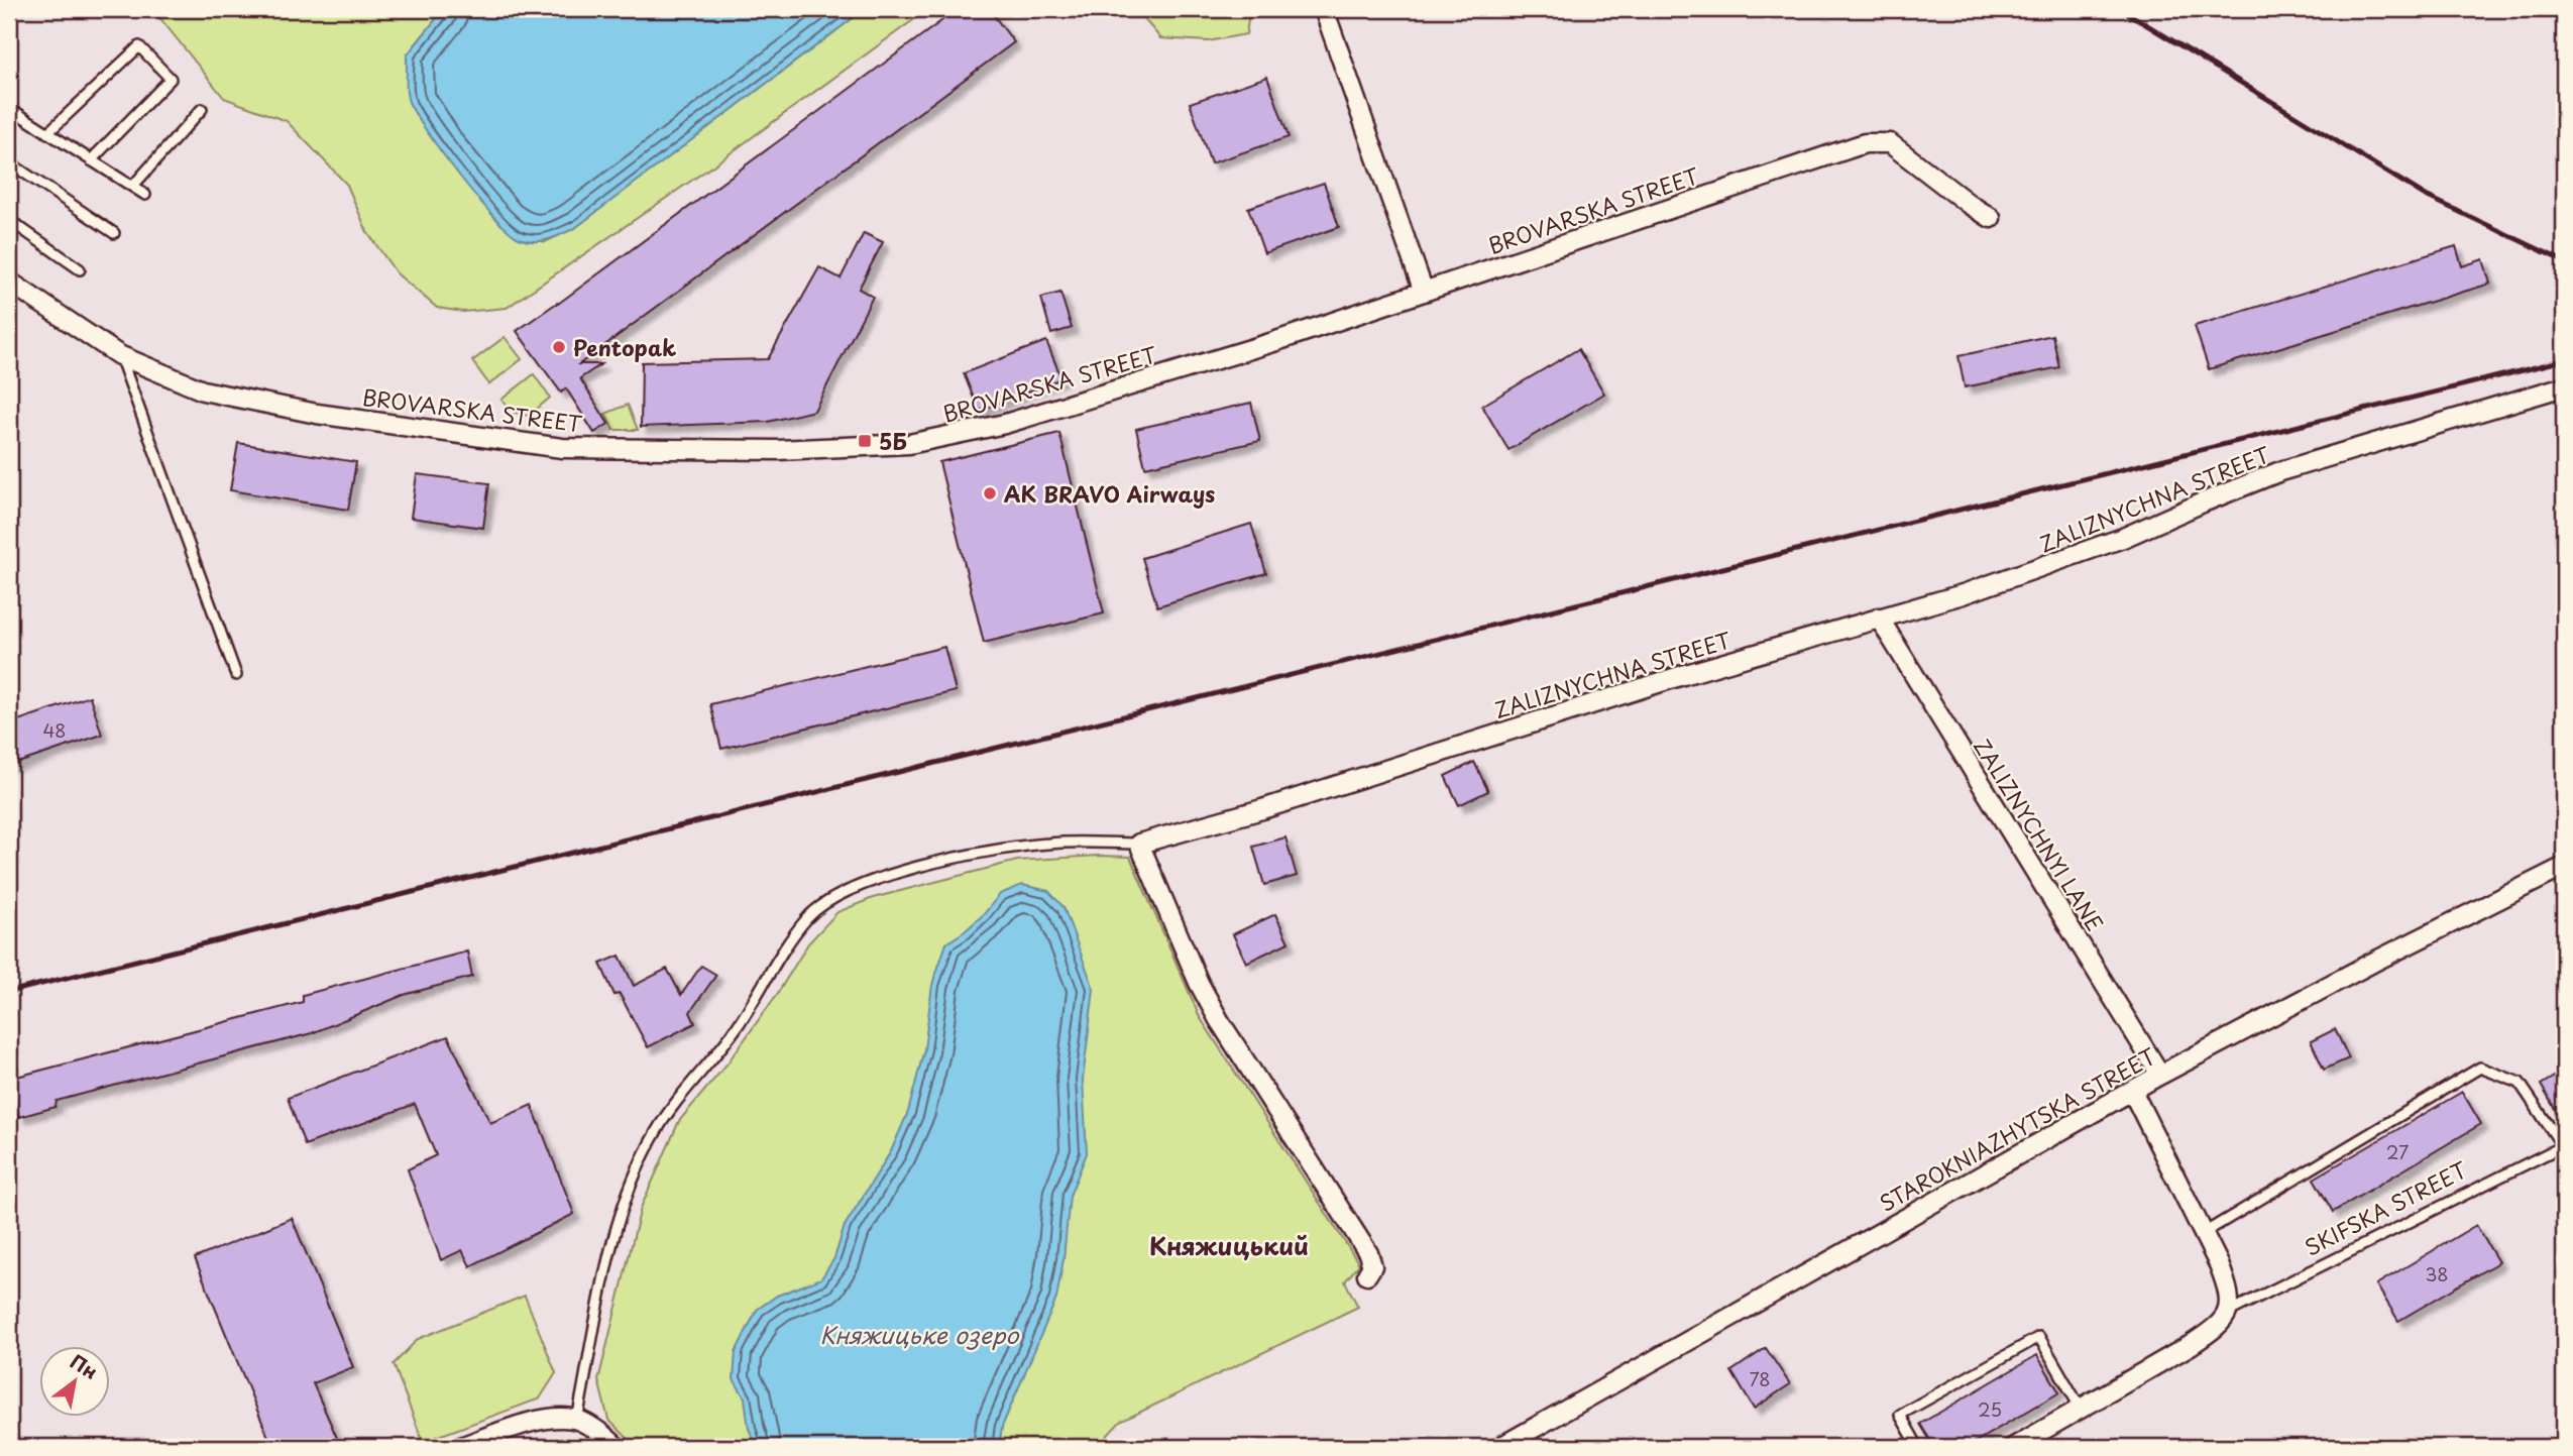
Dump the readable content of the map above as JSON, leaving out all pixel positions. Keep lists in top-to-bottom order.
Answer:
{
  "streets": {
    "street": [
      "BROVARSKA STREET",
      "ZALIZNYCHNA STREET",
      "ZALIZNYCHNYI LANE",
      "STAROKNIAZHYTSKA STREET",
      "SKIFSKA STREET"
    ]
  },
  "crossings": [
    ["ZALIZNYCHNA STREET", "ZALIZNYCHNYI LANE"],
    ["ZALIZNYCHNYI LANE", "STAROKNIAZHYTSKA STREET"]
  ],
  "districts": ["Княжицький"],
  "water": ["Княжицьке озеро"],
  "places": {
    "other": ["Pentopak", "АК BRAVO Airways"],
    "transit": ["5Б"]
  },
  "house_numbers": [
    "48",
    "27",
    "38",
    "78",
    "25"
  ],
  "north": "top right"
}
